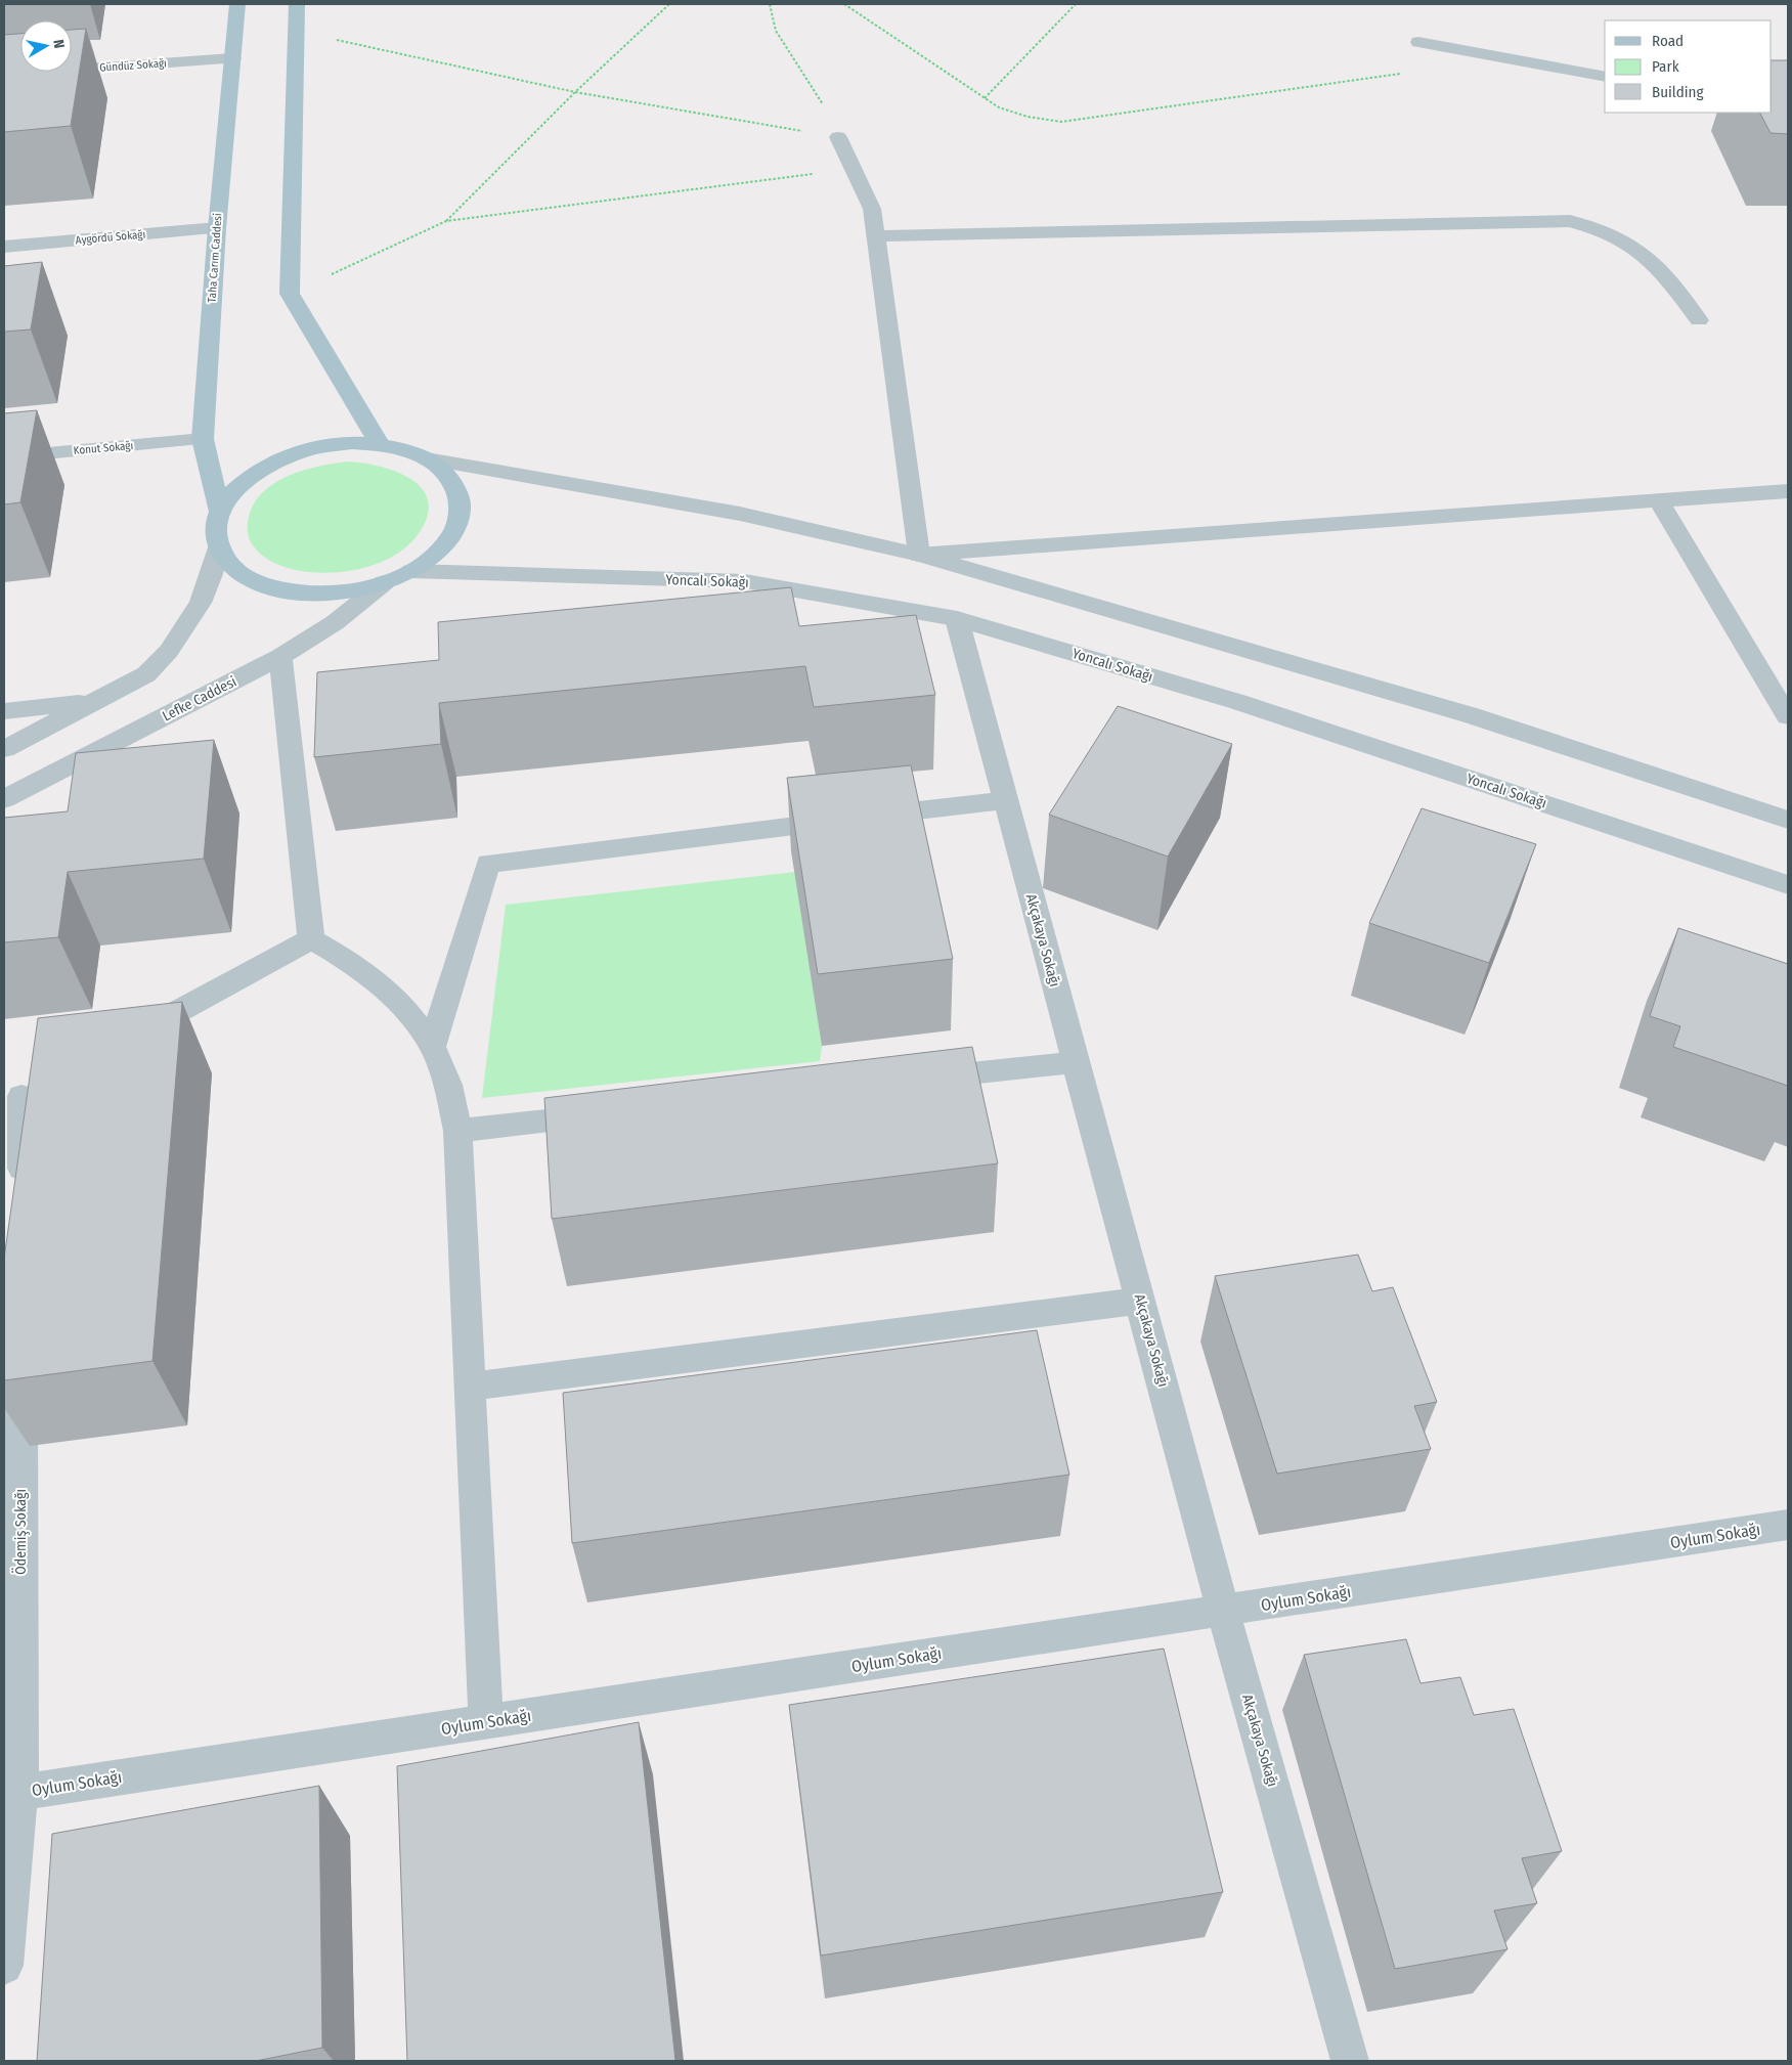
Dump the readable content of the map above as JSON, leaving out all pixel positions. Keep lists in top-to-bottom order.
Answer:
{
  "streets": {
    "main road": ["Taha Carım Caddesi"],
    "street": [
      "Gündüz Sokağı",
      "Aygördü Sokağı",
      "Konut Sokağı",
      "Yoncalı Sokağı",
      "Lefke Caddesi",
      "Akçakaya Sokağı",
      "Ödemiş Sokağı",
      "Oylum Sokağı"
    ]
  },
  "crossings": [
    ["Gündüz Sokağı", "Taha Carım Caddesi"],
    ["Aygördü Sokağı", "Taha Carım Caddesi"],
    ["Taha Carım Caddesi", "Konut Sokağı"],
    ["Yoncalı Sokağı", "Akçakaya Sokağı"],
    ["Akçakaya Sokağı", "Oylum Sokağı"],
    ["Ödemiş Sokağı", "Oylum Sokağı"]
  ],
  "legend": ["Road", "Park", "Building"],
  "north": "right"
}
